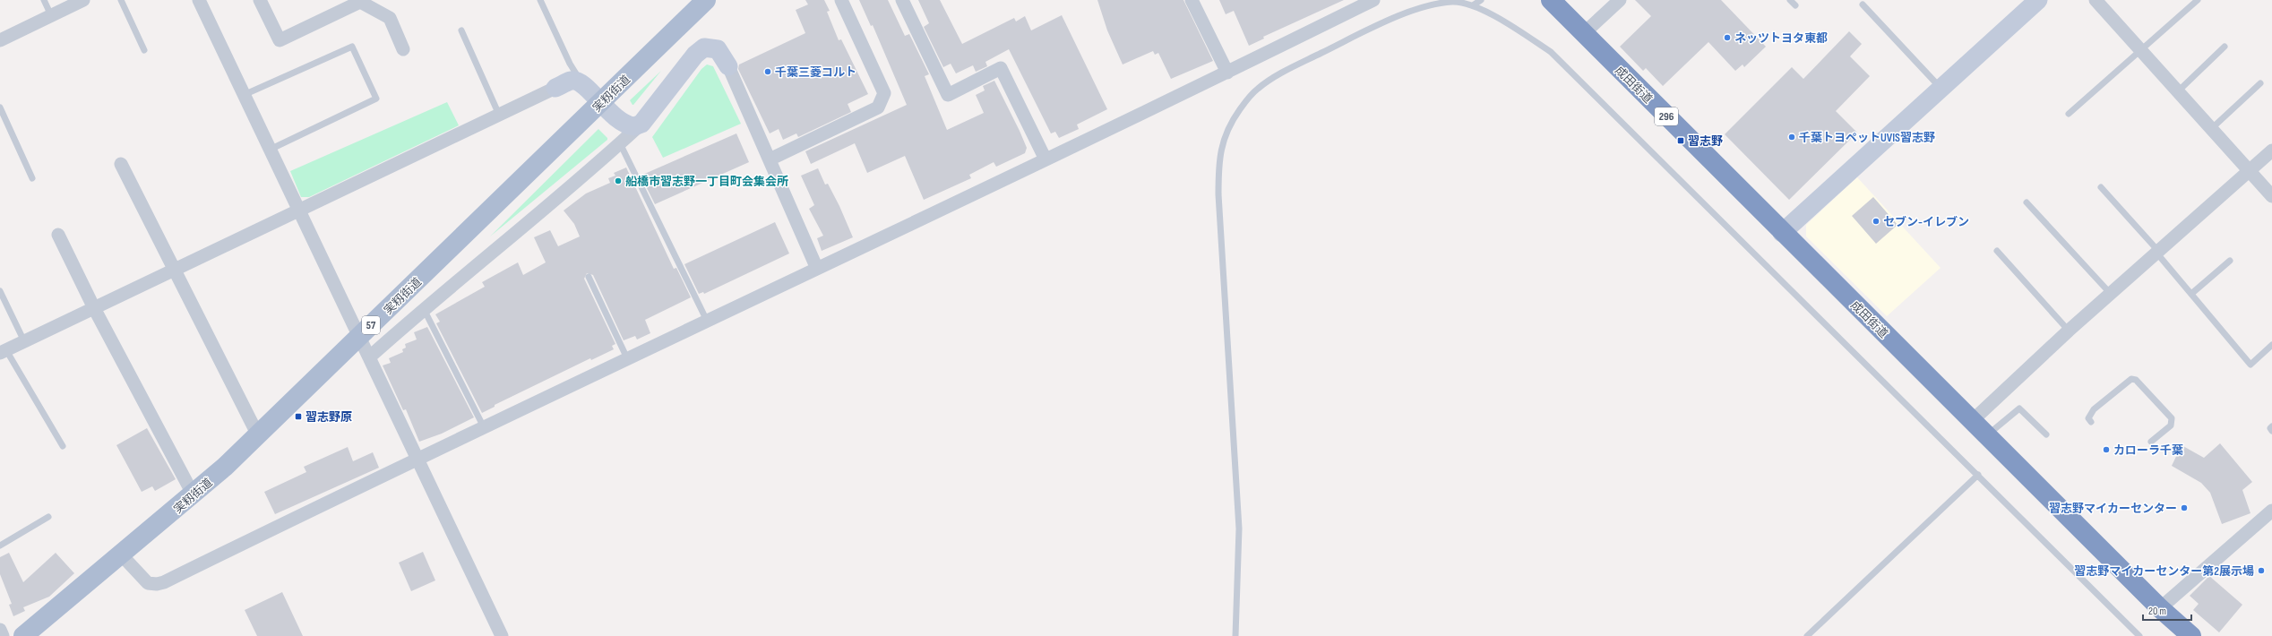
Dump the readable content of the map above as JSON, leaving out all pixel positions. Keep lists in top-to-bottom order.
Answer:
{
  "streets": {
    "highway": ["成田街道", "296"],
    "main road": ["実籾街道", "57"]
  },
  "places": {
    "other": [
      "ネッツトヨタ東都",
      "千葉三菱コルト",
      "千葉トヨペットUVIS習志野",
      "船橋市習志野一丁目町会集会所",
      "セブン-イレブン",
      "カローラ千葉",
      "習志野マイカーセンター",
      "習志野マイカーセンター第2展示場"
    ],
    "transit": ["習志野", "習志野原"]
  },
  "scale_bar": "20 m"
}
